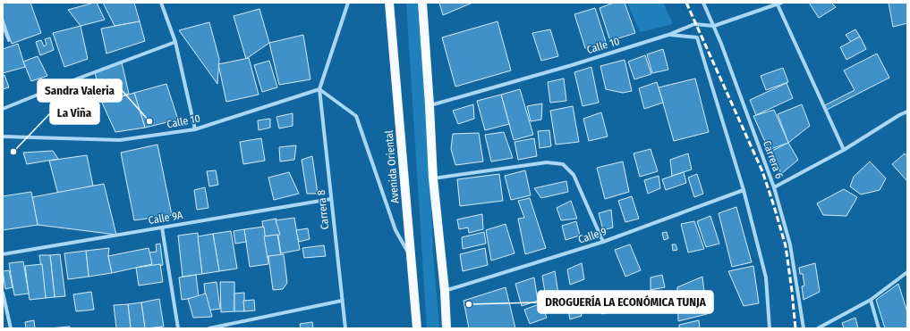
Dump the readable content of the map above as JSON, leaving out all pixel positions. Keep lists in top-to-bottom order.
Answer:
{
  "streets": {
    "main road": ["Avenida Oriental"],
    "street": [
      "Calle 10",
      "Carrera 6",
      "Carrera 8",
      "Calle 9A",
      "Calle 9"
    ]
  },
  "crossings": [
    ["Calle 10", "Carrera 6"],
    ["Calle 10", "Carrera 8"],
    ["Carrera 8", "Calle 9A"]
  ],
  "places": ["Sandra Valeria", "La Viña", "DROGUERÍA LA ECONÓMICA TUNJA"]
}
